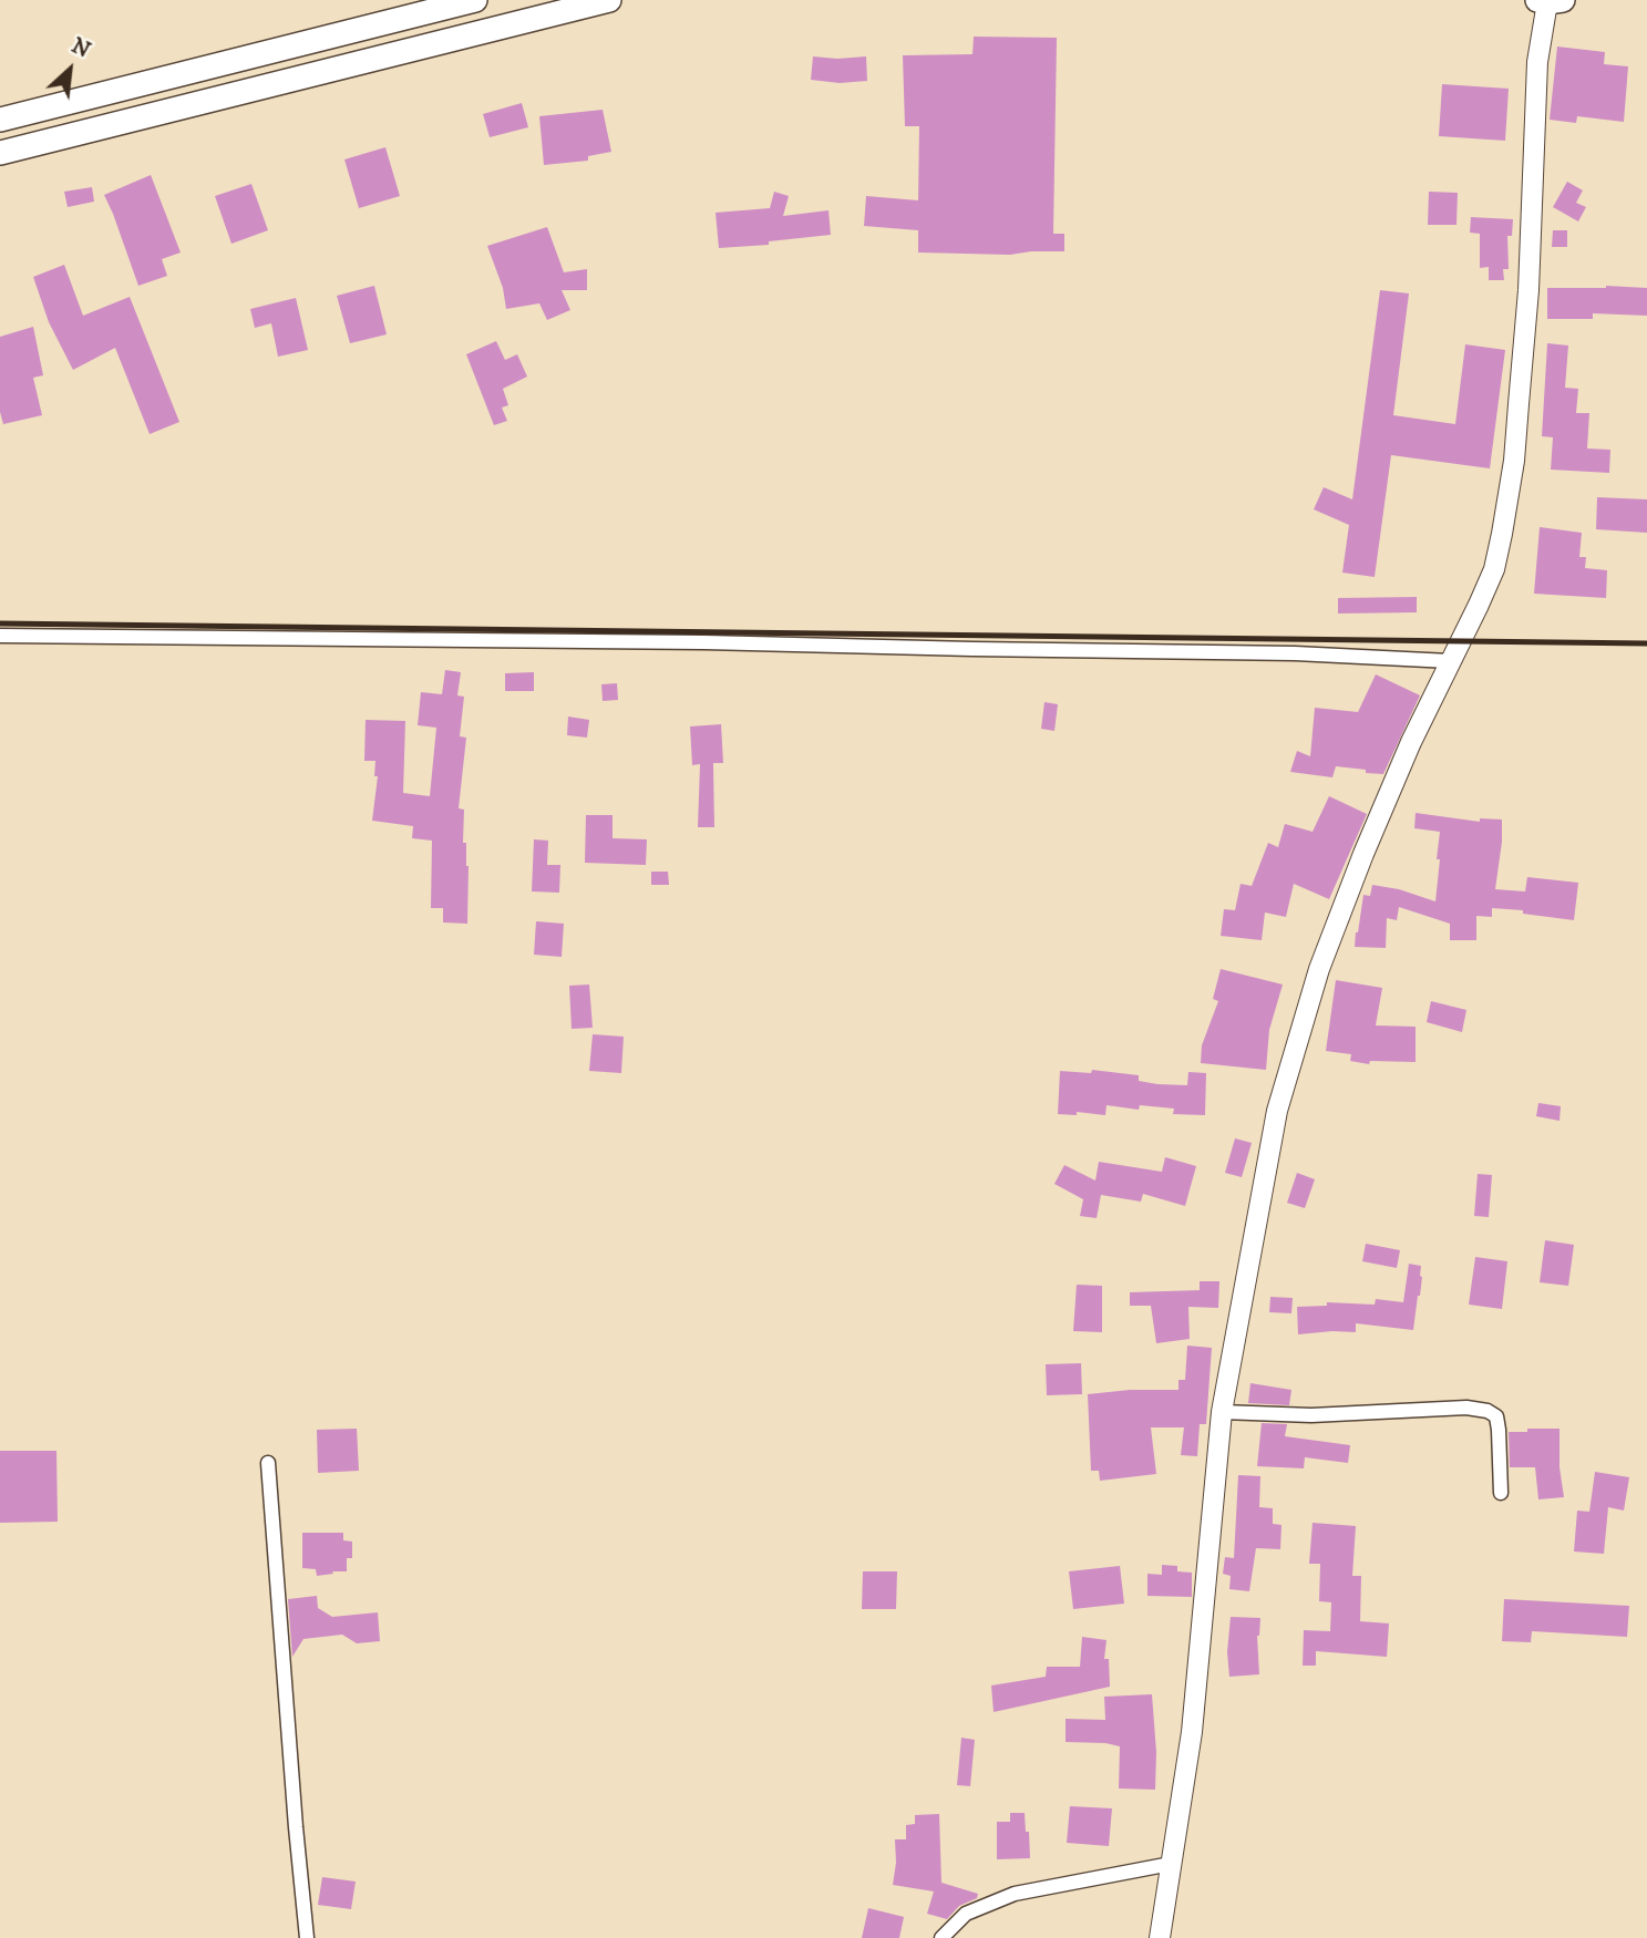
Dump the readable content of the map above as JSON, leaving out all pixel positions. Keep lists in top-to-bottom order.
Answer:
{
  "north": "top right"
}
